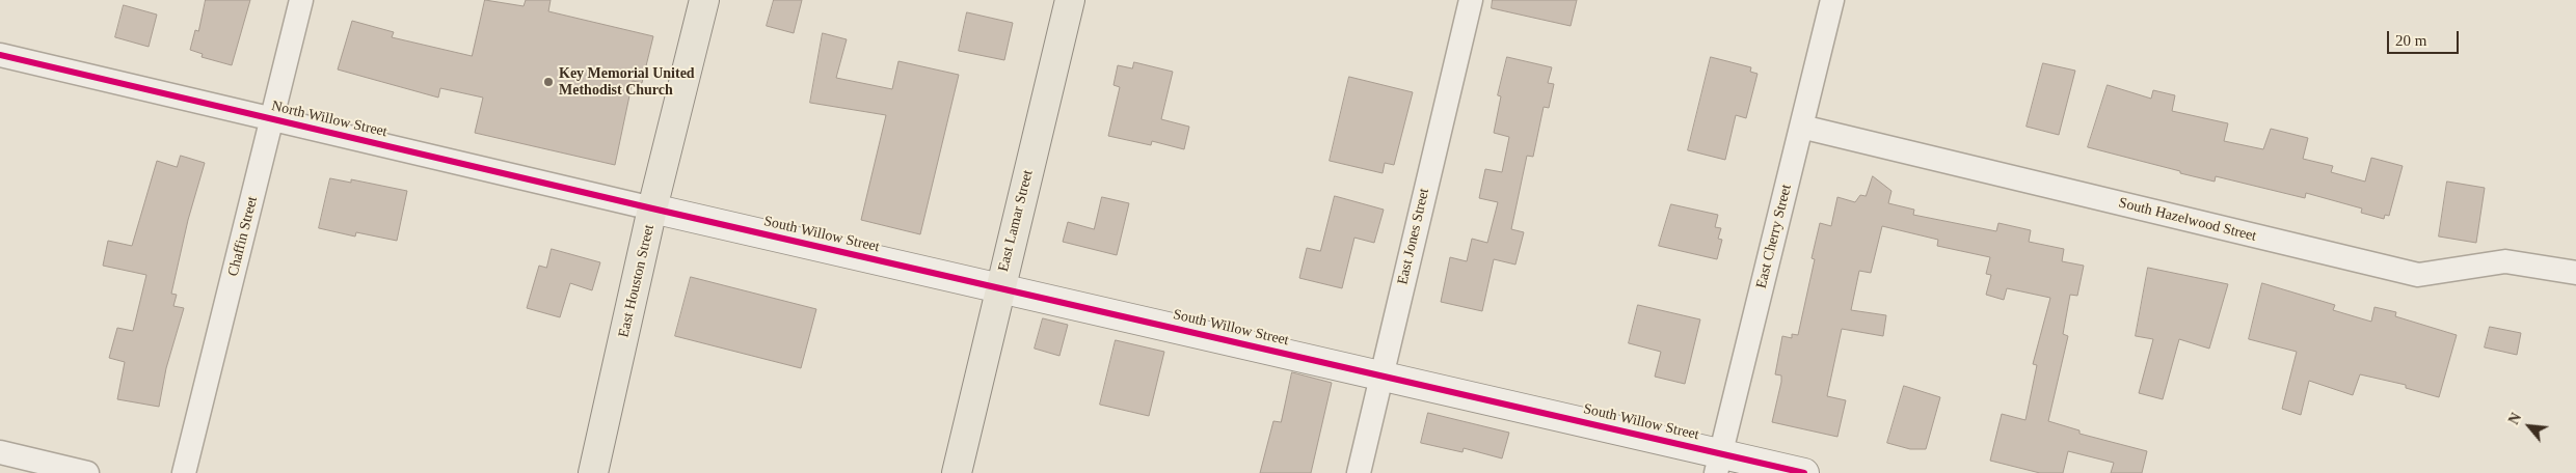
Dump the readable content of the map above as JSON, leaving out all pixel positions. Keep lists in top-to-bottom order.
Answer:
{
  "streets": {
    "main road": ["East Lamar Street", "East Houston Street"],
    "street": [
      "North Willow Street",
      "South Hazelwood Street",
      "South Willow Street",
      "Chaffin Street",
      "East Jones Street",
      "East Cherry Street"
    ]
  },
  "crossings": [
    ["North Willow Street", "South Willow Street"],
    ["North Willow Street", "Chaffin Street"],
    ["North Willow Street", "East Houston Street"],
    ["South Hazelwood Street", "East Cherry Street"],
    ["East Lamar Street", "South Willow Street"],
    ["South Willow Street", "East Jones Street"],
    ["South Willow Street", "East Cherry Street"],
    ["South Willow Street", "East Houston Street"]
  ],
  "places": ["Key Memorial United Methodist Church"],
  "scale_bar": "20 m",
  "north": "top left"
}
